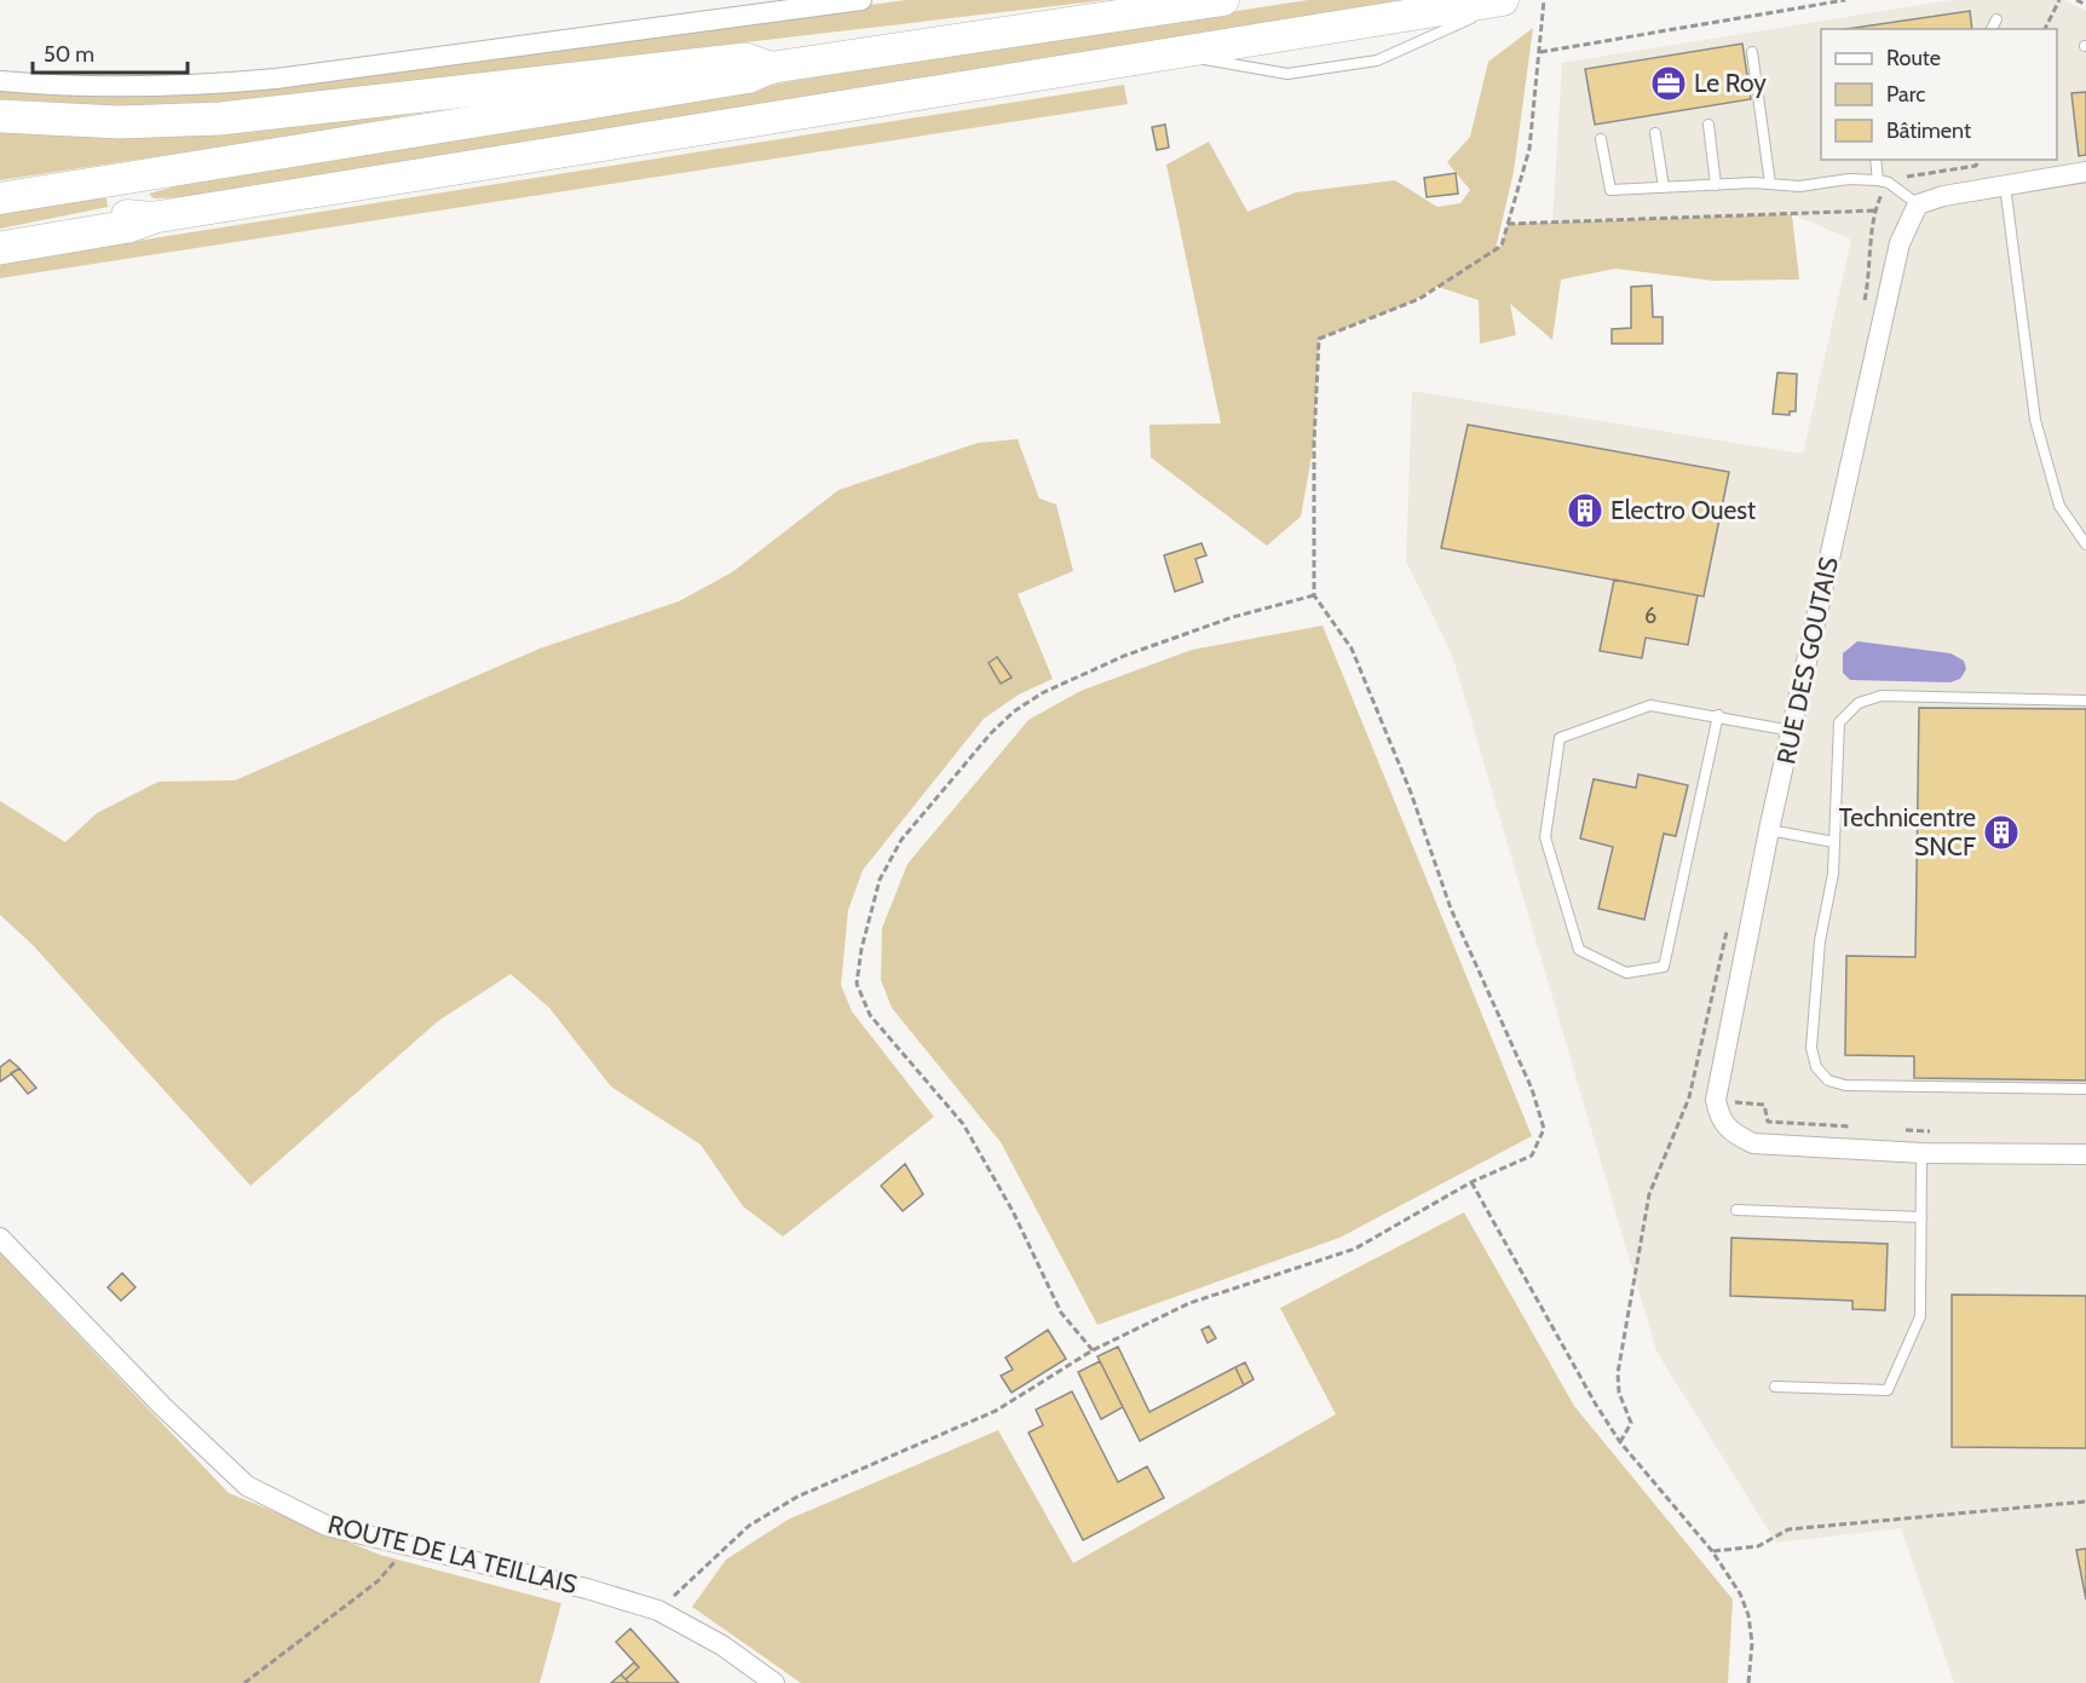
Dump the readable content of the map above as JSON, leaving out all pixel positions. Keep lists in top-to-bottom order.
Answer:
{
  "streets": {
    "street": ["RUE DES GOUTAIS", "ROUTE DE LA TEILLAIS"]
  },
  "places": {
    "office": ["Le Roy"],
    "building": ["Electro Ouest", "Technicentre SNCF"]
  },
  "house_numbers": ["6"],
  "legend": ["Route", "Parc", "Bâtiment"],
  "scale_bar": "50 m"
}
